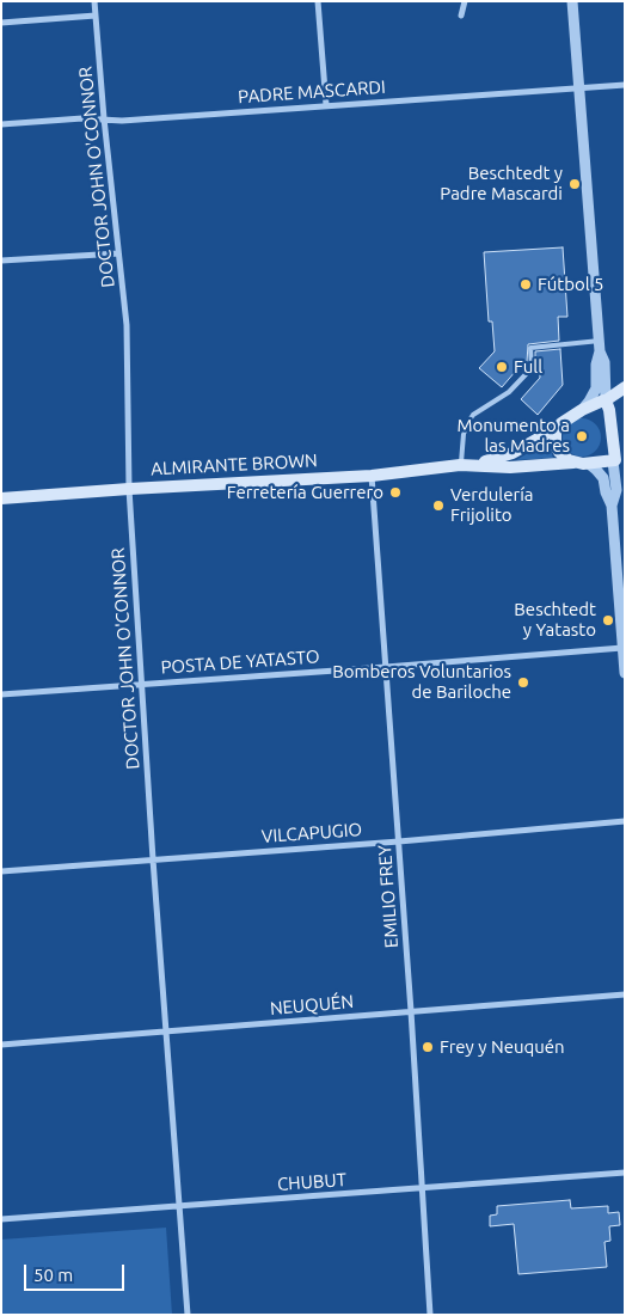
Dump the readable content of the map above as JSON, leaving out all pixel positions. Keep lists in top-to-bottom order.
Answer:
{
  "streets": {
    "main road": ["ALMIRANTE BROWN"],
    "street": [
      "PADRE MASCARDI",
      "DOCTOR JOHN O'CONNOR",
      "POSTA DE YATASTO",
      "VILCAPUGIO",
      "EMILIO FREY",
      "NEUQUÉN",
      "CHUBUT"
    ]
  },
  "crossings": [
    ["PADRE MASCARDI", "DOCTOR JOHN O'CONNOR"],
    ["DOCTOR JOHN O'CONNOR", "ALMIRANTE BROWN"],
    ["DOCTOR JOHN O'CONNOR", "POSTA DE YATASTO"],
    ["DOCTOR JOHN O'CONNOR", "VILCAPUGIO"],
    ["DOCTOR JOHN O'CONNOR", "NEUQUÉN"],
    ["DOCTOR JOHN O'CONNOR", "CHUBUT"],
    ["ALMIRANTE BROWN", "EMILIO FREY"],
    ["POSTA DE YATASTO", "EMILIO FREY"],
    ["VILCAPUGIO", "EMILIO FREY"],
    ["EMILIO FREY", "NEUQUÉN"],
    ["EMILIO FREY", "CHUBUT"]
  ],
  "places": [
    "Beschtedt y Padre Mascardi",
    "Fútbol 5",
    "Full",
    "Monumento a las Madres",
    "Ferretería Guerrero",
    "Verdulería Frijolito",
    "Beschtedt y Yatasto",
    "Bomberos Voluntarios de Bariloche",
    "Frey y Neuquén"
  ],
  "scale_bar": "50 m"
}
